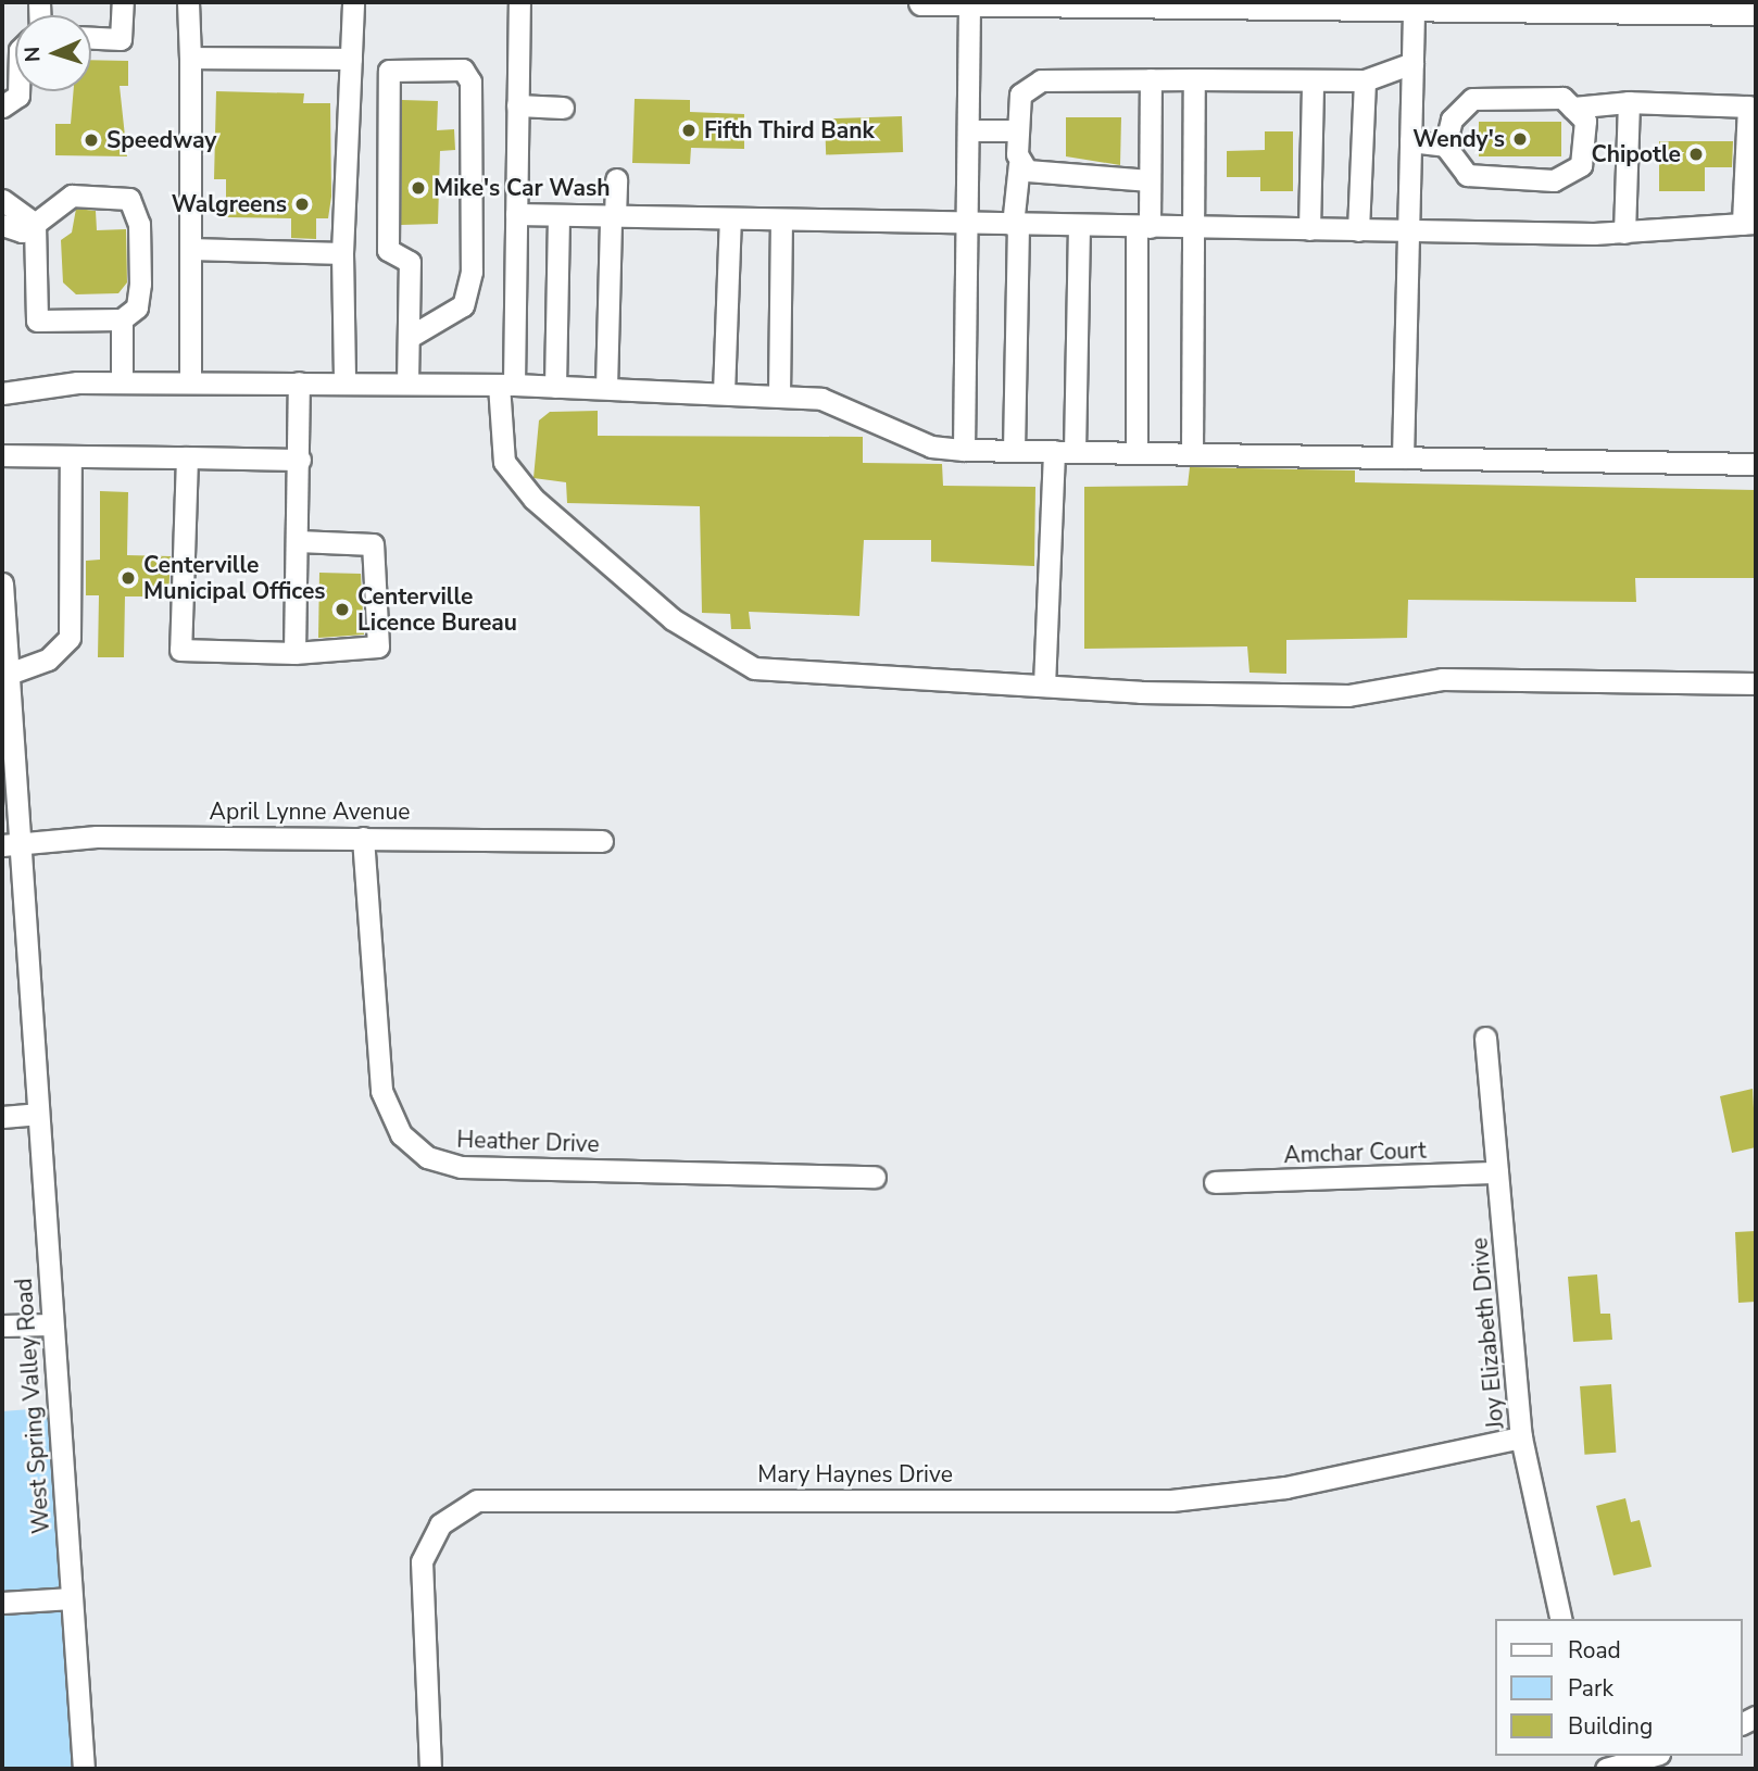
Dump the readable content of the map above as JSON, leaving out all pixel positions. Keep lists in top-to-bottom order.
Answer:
{
  "streets": {
    "street": [
      "April Lynne Avenue",
      "Heather Drive",
      "Amchar Court",
      "Joy Elizabeth Drive",
      "West Spring Valley Road",
      "Mary Haynes Drive"
    ]
  },
  "crossings": [
    ["April Lynne Avenue", "Heather Drive"],
    ["April Lynne Avenue", "West Spring Valley Road"],
    ["Amchar Court", "Joy Elizabeth Drive"],
    ["Joy Elizabeth Drive", "Mary Haynes Drive"]
  ],
  "places": [
    "Fifth Third Bank",
    "Wendy's",
    "Speedway",
    "Chipotle",
    "Mike's Car Wash",
    "Walgreens",
    "Centerville Municipal Offices",
    "Centerville Licence Bureau"
  ],
  "legend": ["Road", "Park", "Building"],
  "north": "left"
}
